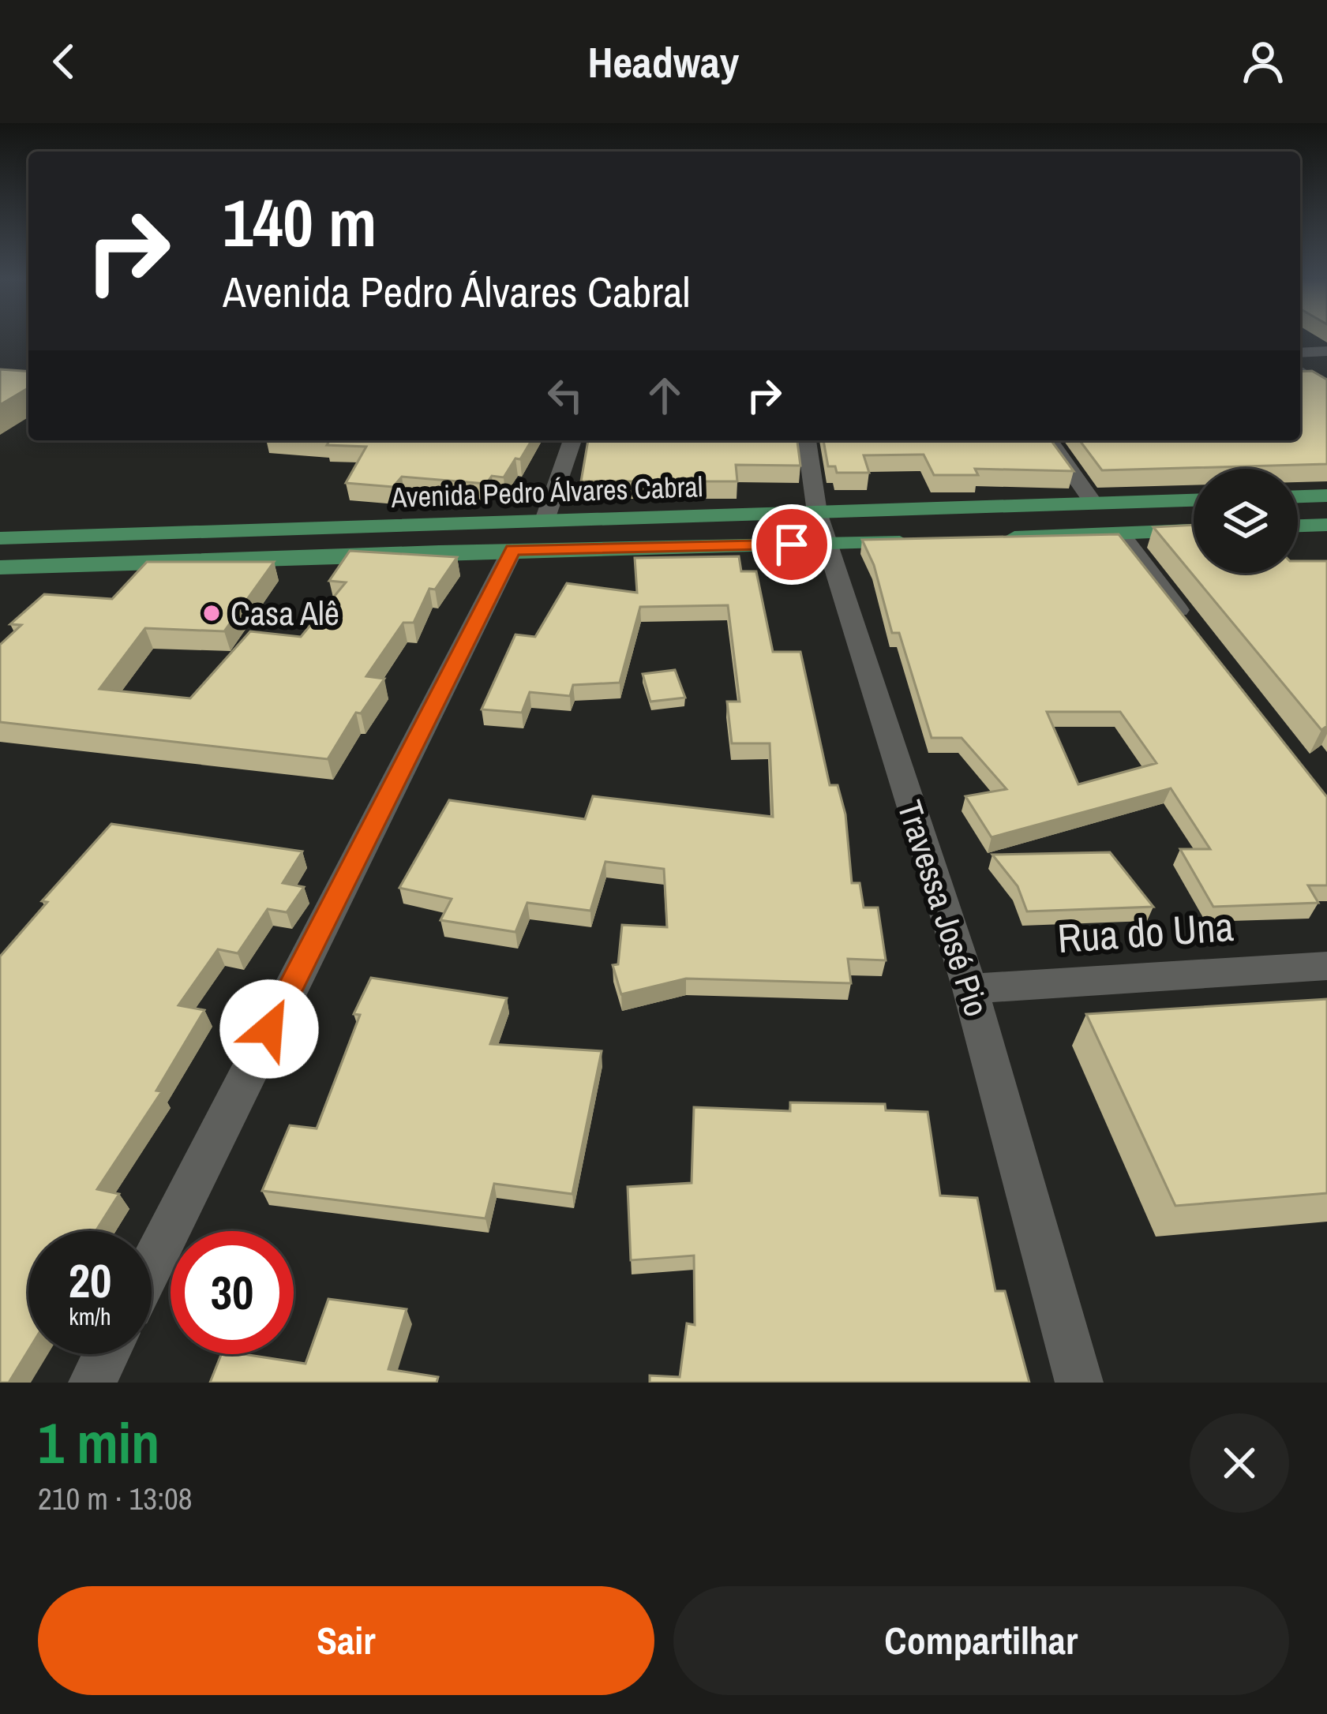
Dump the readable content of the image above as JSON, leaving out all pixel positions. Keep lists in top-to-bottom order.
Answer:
{
  "streets": {
    "main road": ["Avenida Pedro Álvares Cabral"],
    "street": ["Travessa José Pio", "Rua do Una"]
  },
  "crossings": [
    ["Avenida Pedro Álvares Cabral", "Travessa José Pio"],
    ["Travessa José Pio", "Rua do Una"]
  ],
  "places": ["Casa Alê"],
  "page": {
    "header": "Headway",
    "turn": ["140 m", "Avenida Pedro Álvares Cabral"],
    "speed": "20 km/h",
    "limit": "30",
    "heading": ["1 min", "210 m · 13:08"],
    "buttons": ["Sair", "Compartilhar"]
  }
}
